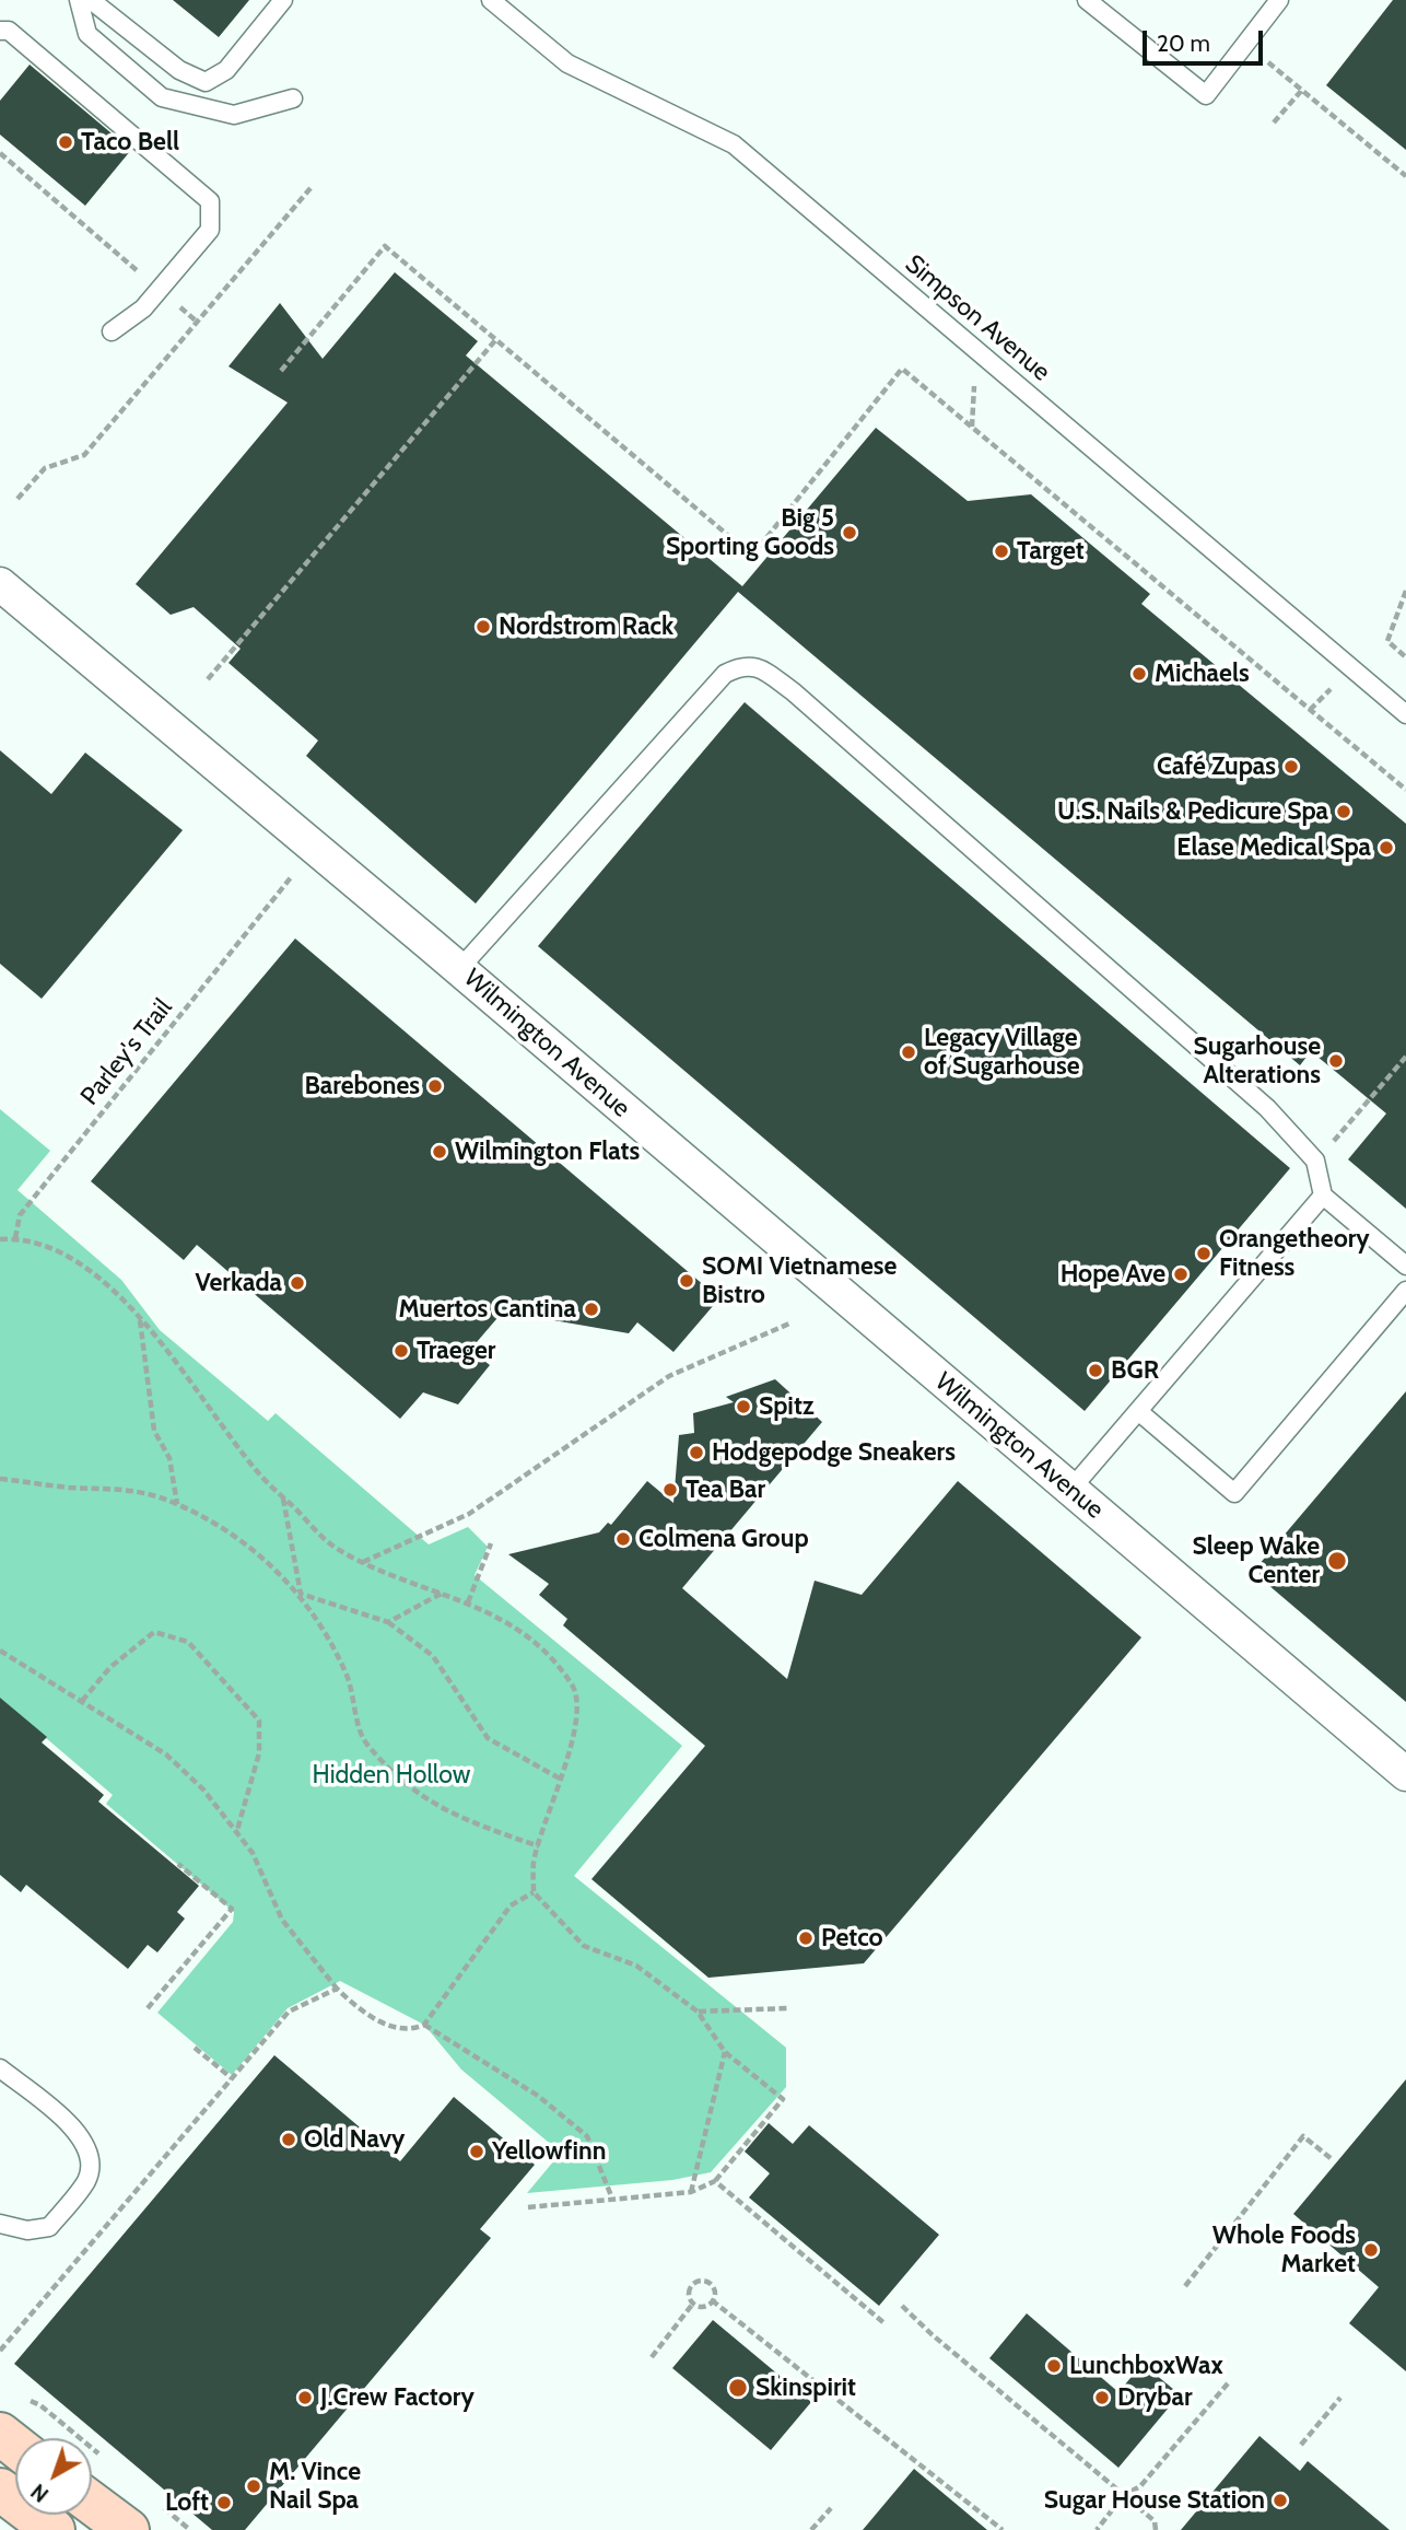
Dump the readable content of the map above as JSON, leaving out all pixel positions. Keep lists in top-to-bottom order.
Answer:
{
  "streets": {
    "street": ["Wilmington Avenue"],
    "lane": ["Simpson Avenue"],
    "path": ["Parley's Trail"]
  },
  "parks": ["Hidden Hollow"],
  "places": [
    "Taco Bell",
    "Big 5 Sporting Goods",
    "Target",
    "Nordstrom Rack",
    "Michaels",
    "Café Zupas",
    "U.S. Nails & Pedicure Spa",
    "Elase Medical Spa",
    "Legacy Village of Sugarhouse",
    "Sugarhouse Alterations",
    "Barebones",
    "Wilmington Flats",
    "Orangetheory Fitness",
    "Hope Ave",
    "SOMI Vietnamese Bistro",
    "Verkada",
    "Muertos Cantina",
    "Traeger",
    "BGR",
    "Spitz",
    "Hodgepodge Sneakers",
    "Tea Bar",
    "Colmena Group",
    "Sleep Wake Center",
    "Petco",
    "Old Navy",
    "Yellowfinn",
    "Whole Foods Market",
    "LunchboxWax",
    "Skinspirit",
    "J.Crew Factory",
    "Drybar",
    "M. Vince Nail Spa",
    "Sugar House Station",
    "Loft"
  ],
  "scale_bar": "20 m",
  "north": "bottom left"
}
